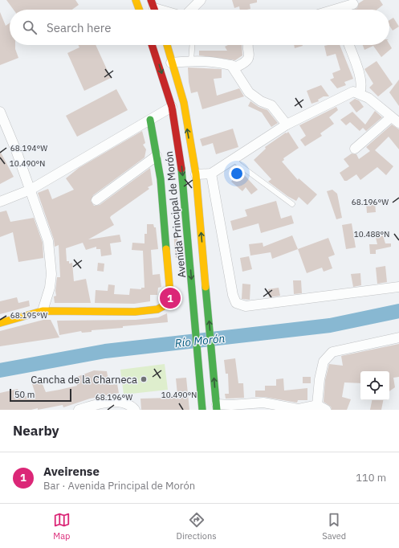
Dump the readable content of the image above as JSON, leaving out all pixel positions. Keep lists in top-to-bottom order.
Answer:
{
  "streets": {
    "main road": ["Avenida Principal de Morón"]
  },
  "water": ["Río Morón"],
  "places": ["Cancha de la Charneca"],
  "scale_bar": "50 m",
  "page": {
    "search": "Search here",
    "pins": "1",
    "scale": "50 m",
    "heading": "Nearby",
    "list": [
      {
        "mark": "1",
        "name": "Aveirense",
        "note": "Bar · Avenida Principal de Morón",
        "value": "110 m"
      }
    ],
    "nav": ["Map", "Directions", "Saved"]
  },
  "coordinates": [
    "68.194°W",
    "10.490°N",
    "68.196°W",
    "10.488°N",
    "68.195°W"
  ]
}
